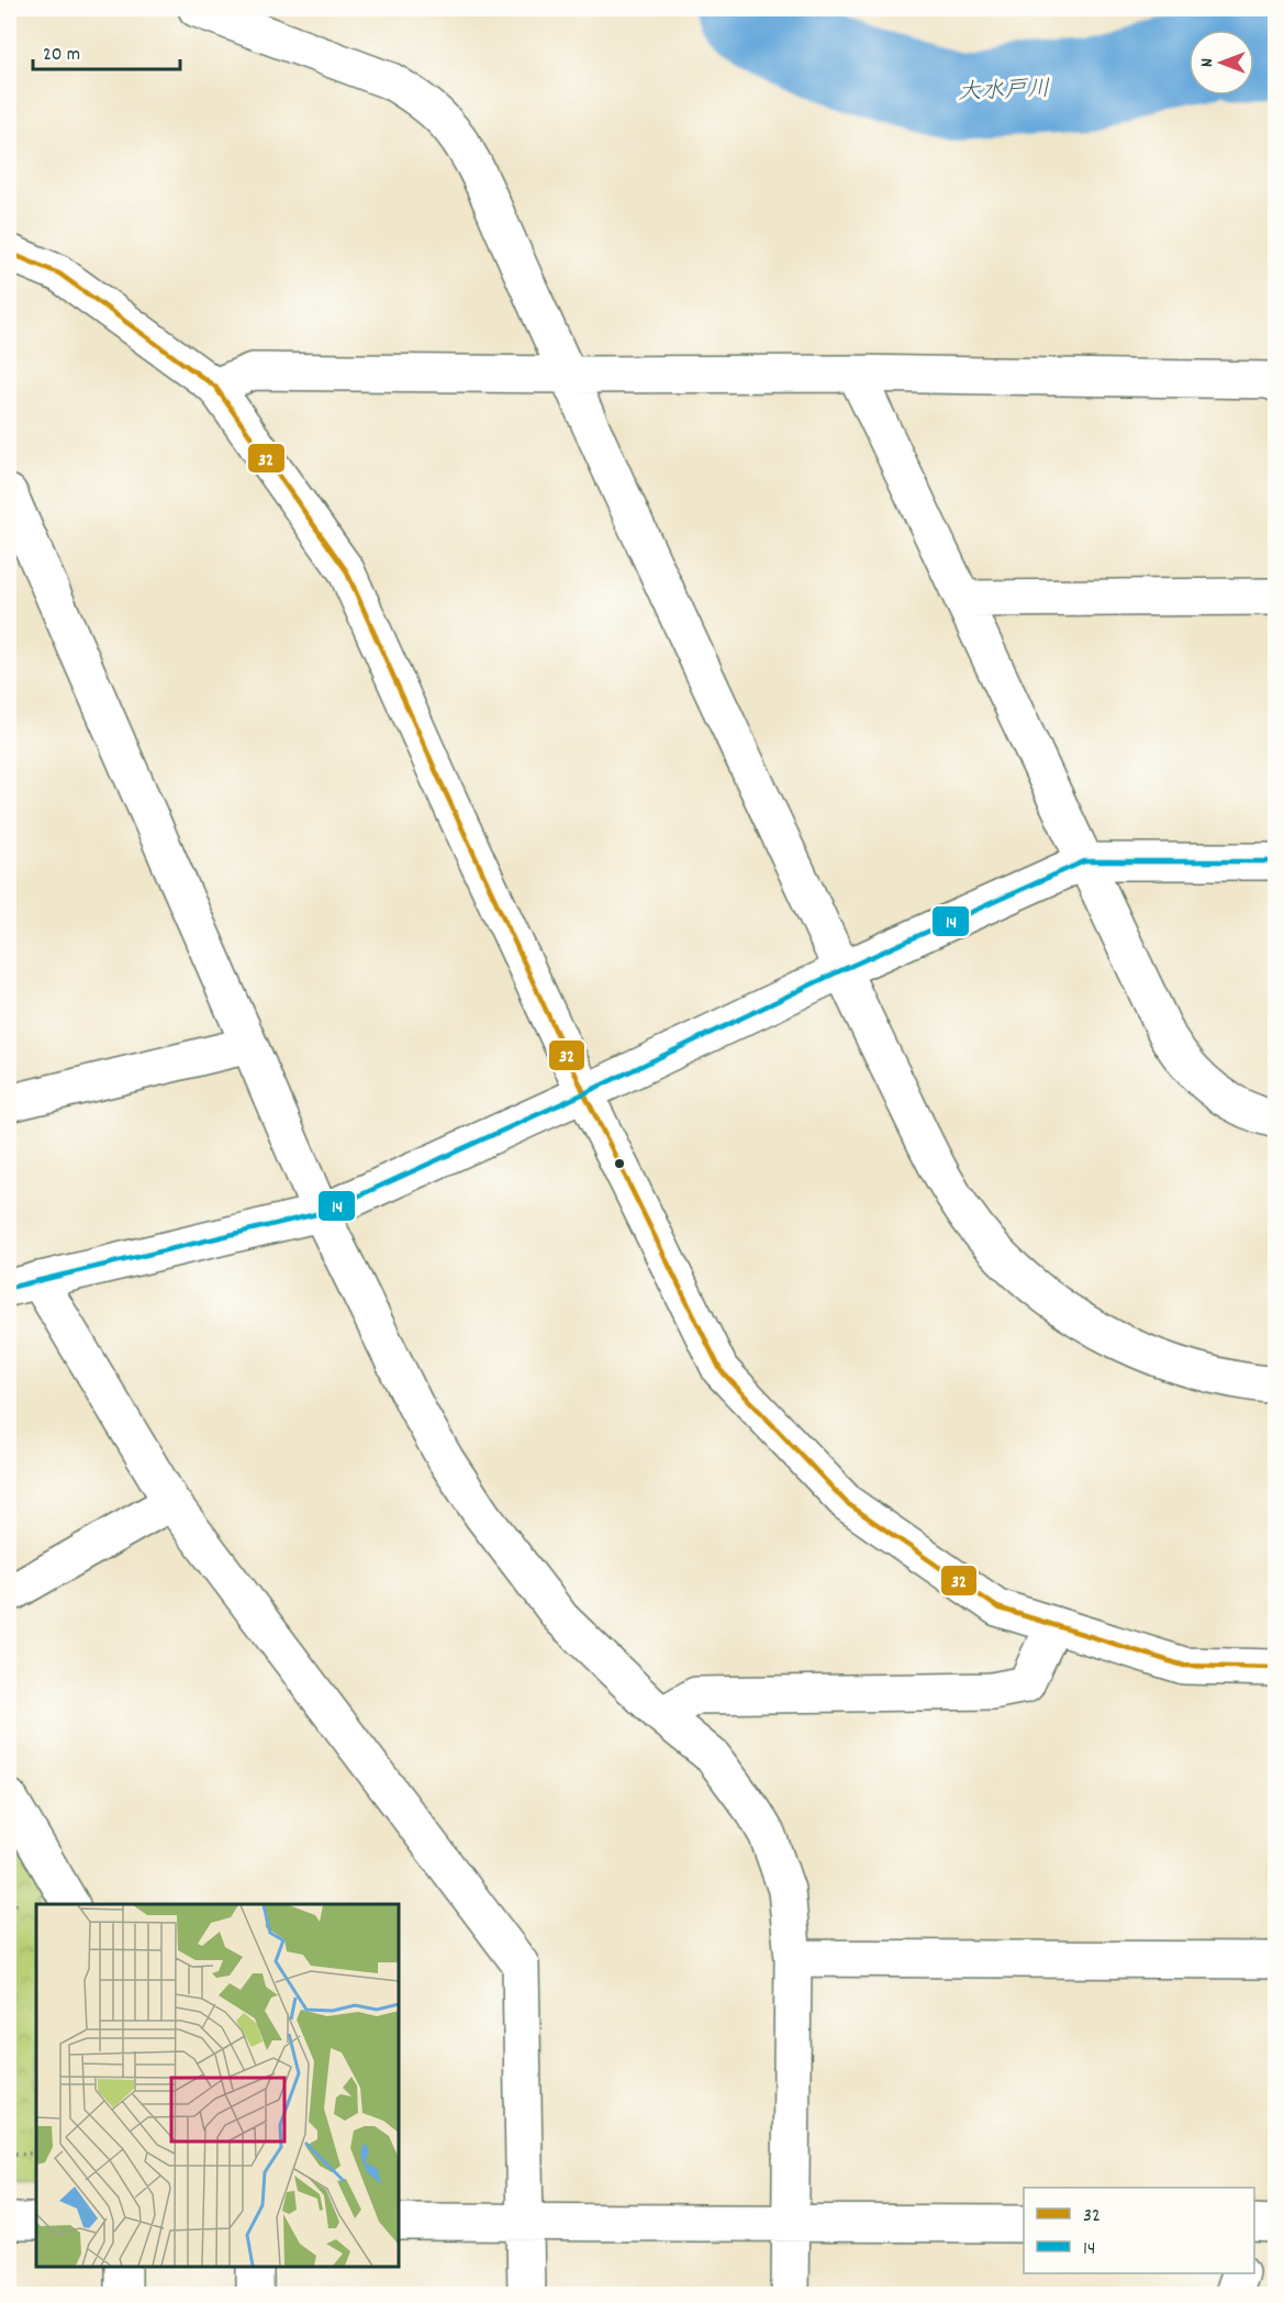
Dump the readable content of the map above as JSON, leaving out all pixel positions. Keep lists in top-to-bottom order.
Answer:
{
  "water": ["大水戸川"],
  "lines": ["transit line 32", "transit line 14"],
  "legend": ["32", "14"],
  "scale_bar": "20 m",
  "north": "left"
}
